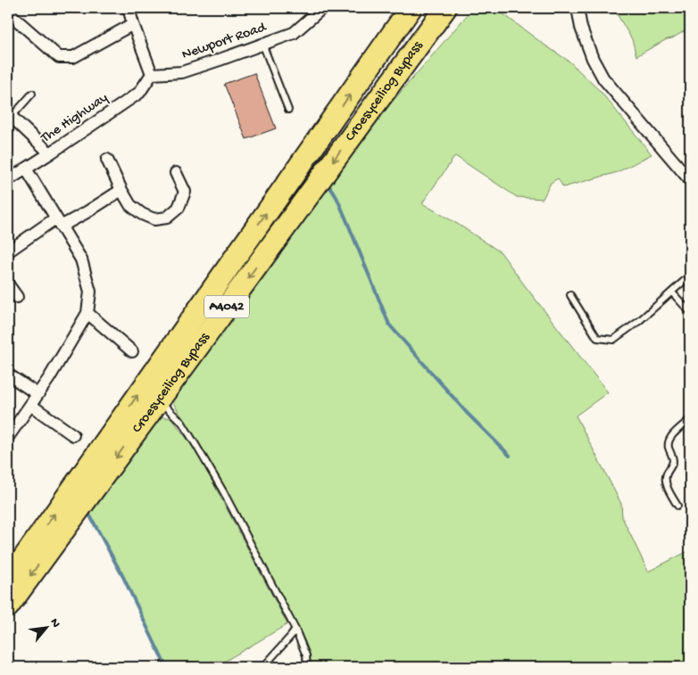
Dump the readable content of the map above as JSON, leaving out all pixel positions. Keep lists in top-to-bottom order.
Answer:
{
  "streets": {
    "highway": ["Croesyceiliog Bypass", "A4042"],
    "street": ["Newport Road", "The Highway"]
  },
  "crossings": [
    ["Newport Road", "The Highway"]
  ],
  "north": "top right"
}
